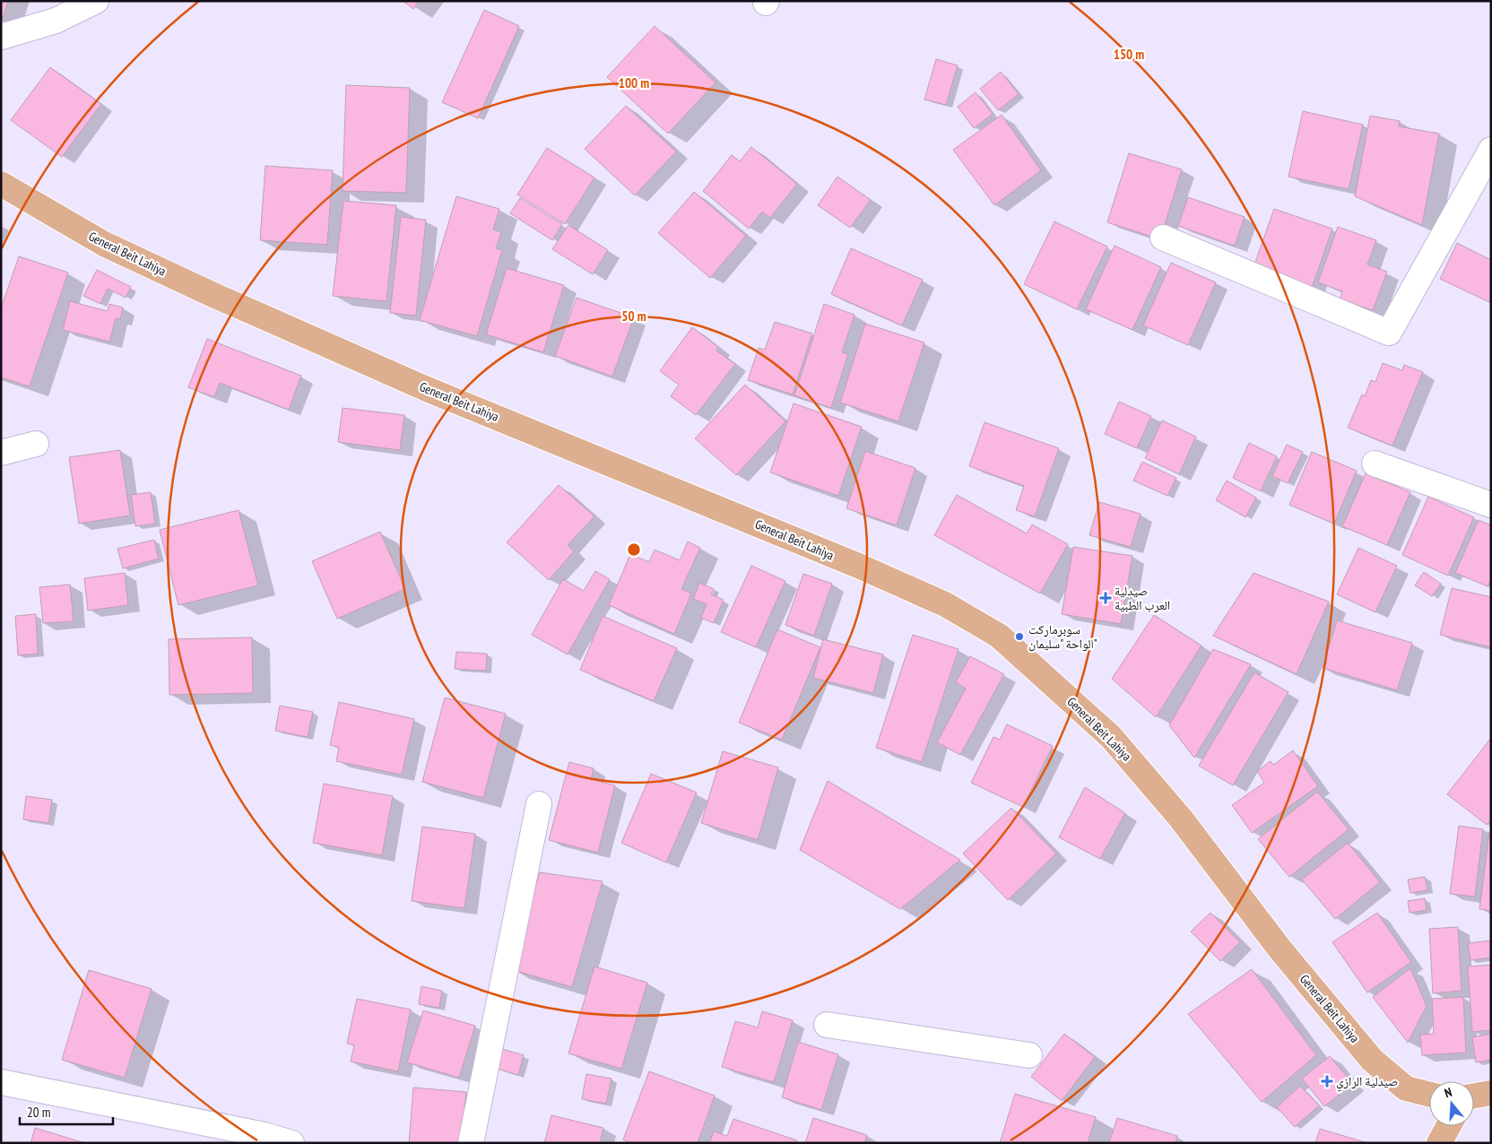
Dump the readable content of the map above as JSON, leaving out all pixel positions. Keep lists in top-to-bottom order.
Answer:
{
  "streets": {
    "main road": ["General Beit Lahiya"]
  },
  "places": {
    "health": ["صيدلية العرب الطبية", "صيدلية الرازي"],
    "other": ["سوبرماركت الواحة \"سليمان\""]
  },
  "scale_bar": "20 m",
  "north": "top",
  "rings": ["150 m", "100 m", "50 m"]
}
